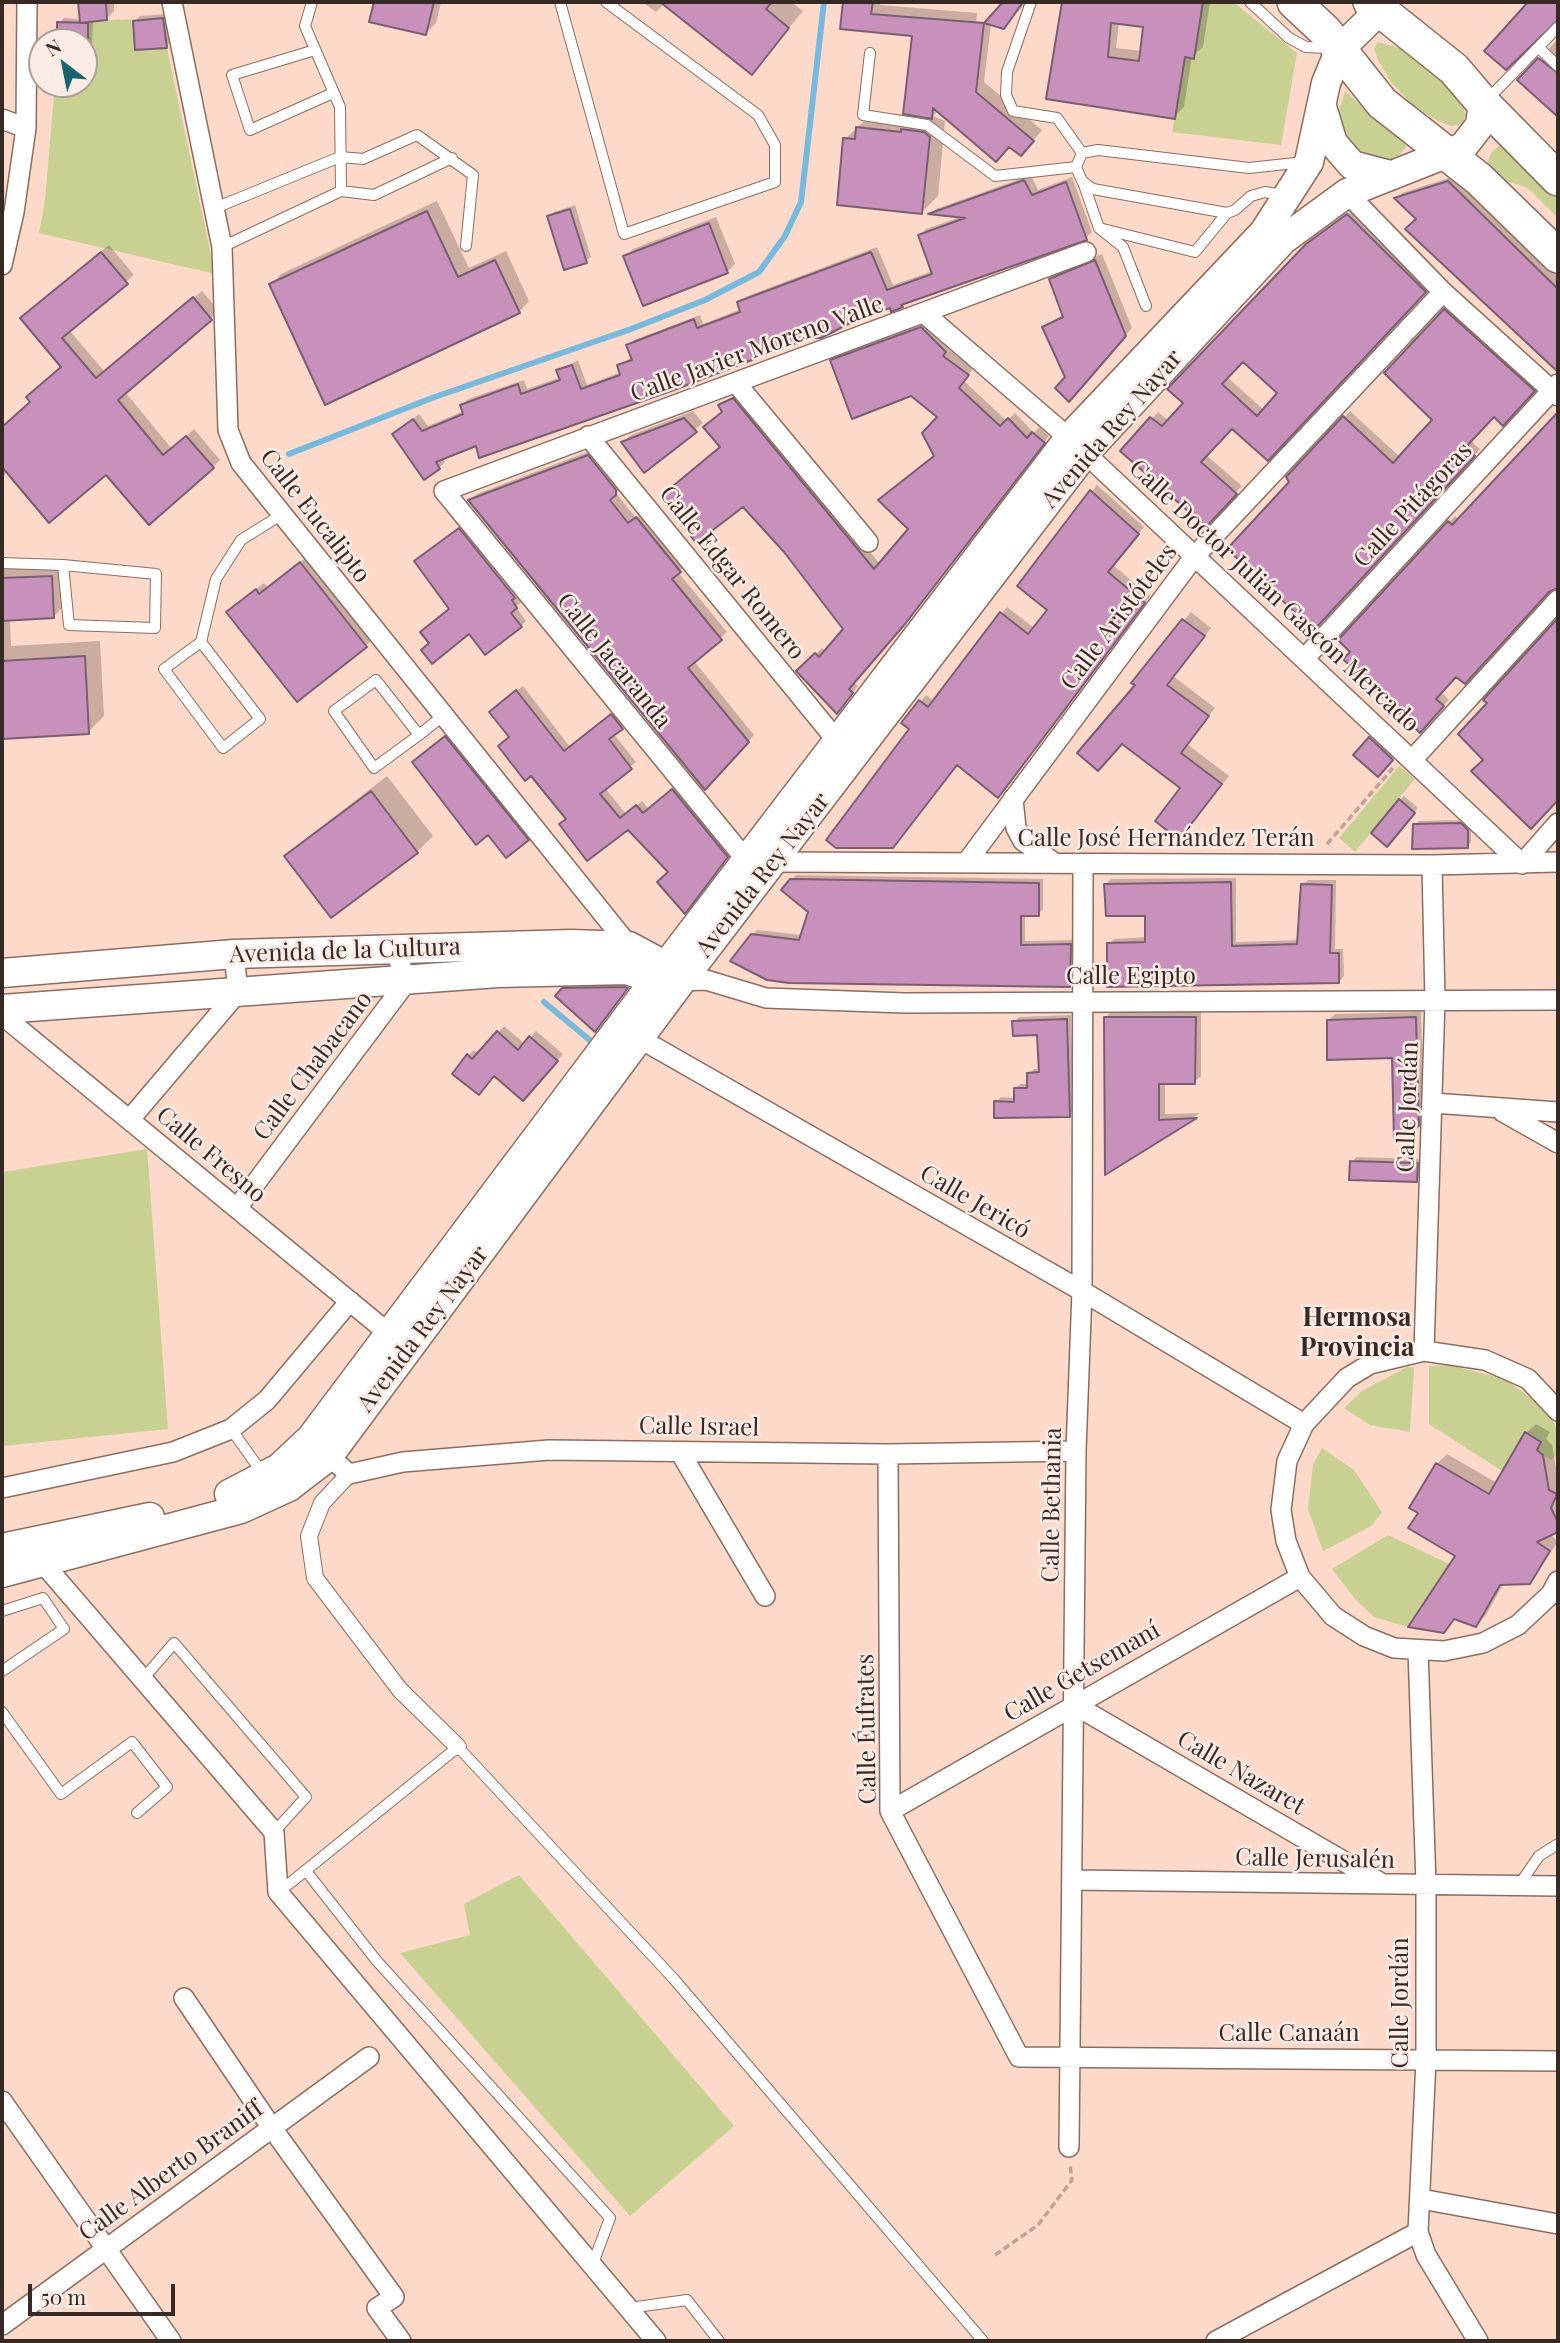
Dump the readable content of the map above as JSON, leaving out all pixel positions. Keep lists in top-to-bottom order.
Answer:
{
  "streets": {
    "main road": ["Avenida Rey Nayar", "Avenida de la Cultura"],
    "street": [
      "Calle Javier Moreno Valle",
      "Calle Pitágoras",
      "Calle Eucalipto",
      "Calle Edgar Romero",
      "Calle Doctor Julián Gascón Mercado",
      "Calle Aristóteles",
      "Calle Jacaranda",
      "Calle José Hernández Terán",
      "Calle Egipto",
      "Calle Chabacano",
      "Calle Jordán",
      "Calle Fresno",
      "Calle Jericó",
      "Calle Israel",
      "Calle Bethania",
      "Calle Getsemaní",
      "Calle Éufrates",
      "Calle Nazaret",
      "Calle Jerusalén",
      "Calle Canaán",
      "Calle Alberto Braniff"
    ]
  },
  "crossings": [
    ["Calle Javier Moreno Valle", "Calle Edgar Romero"],
    ["Calle Javier Moreno Valle", "Calle Doctor Julián Gascón Mercado"],
    ["Calle Javier Moreno Valle", "Calle Jacaranda"],
    ["Avenida Rey Nayar", "Calle Edgar Romero"],
    ["Avenida Rey Nayar", "Calle Doctor Julián Gascón Mercado"],
    ["Avenida Rey Nayar", "Calle Jacaranda"],
    ["Avenida Rey Nayar", "Calle José Hernández Terán"],
    ["Avenida Rey Nayar", "Avenida de la Cultura"],
    ["Avenida Rey Nayar", "Calle Egipto"],
    ["Avenida Rey Nayar", "Calle Fresno"],
    ["Avenida Rey Nayar", "Calle Jericó"],
    ["Avenida Rey Nayar", "Calle Israel"],
    ["Calle Pitágoras", "Calle Doctor Julián Gascón Mercado"],
    ["Calle Eucalipto", "Avenida de la Cultura"],
    ["Calle Doctor Julián Gascón Mercado", "Calle Aristóteles"],
    ["Calle Doctor Julián Gascón Mercado", "Calle José Hernández Terán"],
    ["Calle Aristóteles", "Calle José Hernández Terán"],
    ["Calle Jacaranda", "Calle José Hernández Terán"],
    ["Calle José Hernández Terán", "Calle Jordán"],
    ["Calle José Hernández Terán", "Calle Bethania"],
    ["Avenida de la Cultura", "Calle Egipto"],
    ["Avenida de la Cultura", "Calle Chabacano"],
    ["Calle Egipto", "Calle Jordán"],
    ["Calle Egipto", "Calle Bethania"],
    ["Calle Chabacano", "Calle Fresno"],
    ["Calle Jordán", "Calle Jerusalén"],
    ["Calle Jordán", "Calle Canaán"],
    ["Calle Jericó", "Calle Bethania"],
    ["Calle Israel", "Calle Bethania"],
    ["Calle Israel", "Calle Éufrates"],
    ["Calle Bethania", "Calle Getsemaní"],
    ["Calle Bethania", "Calle Nazaret"],
    ["Calle Bethania", "Calle Jerusalén"],
    ["Calle Bethania", "Calle Canaán"],
    ["Calle Getsemaní", "Calle Éufrates"],
    ["Calle Getsemaní", "Calle Nazaret"],
    ["Calle Éufrates", "Calle Canaán"],
    ["Calle Nazaret", "Calle Jerusalén"]
  ],
  "districts": ["Hermosa Provincia"],
  "scale_bar": "50 m",
  "north": "top left"
}
